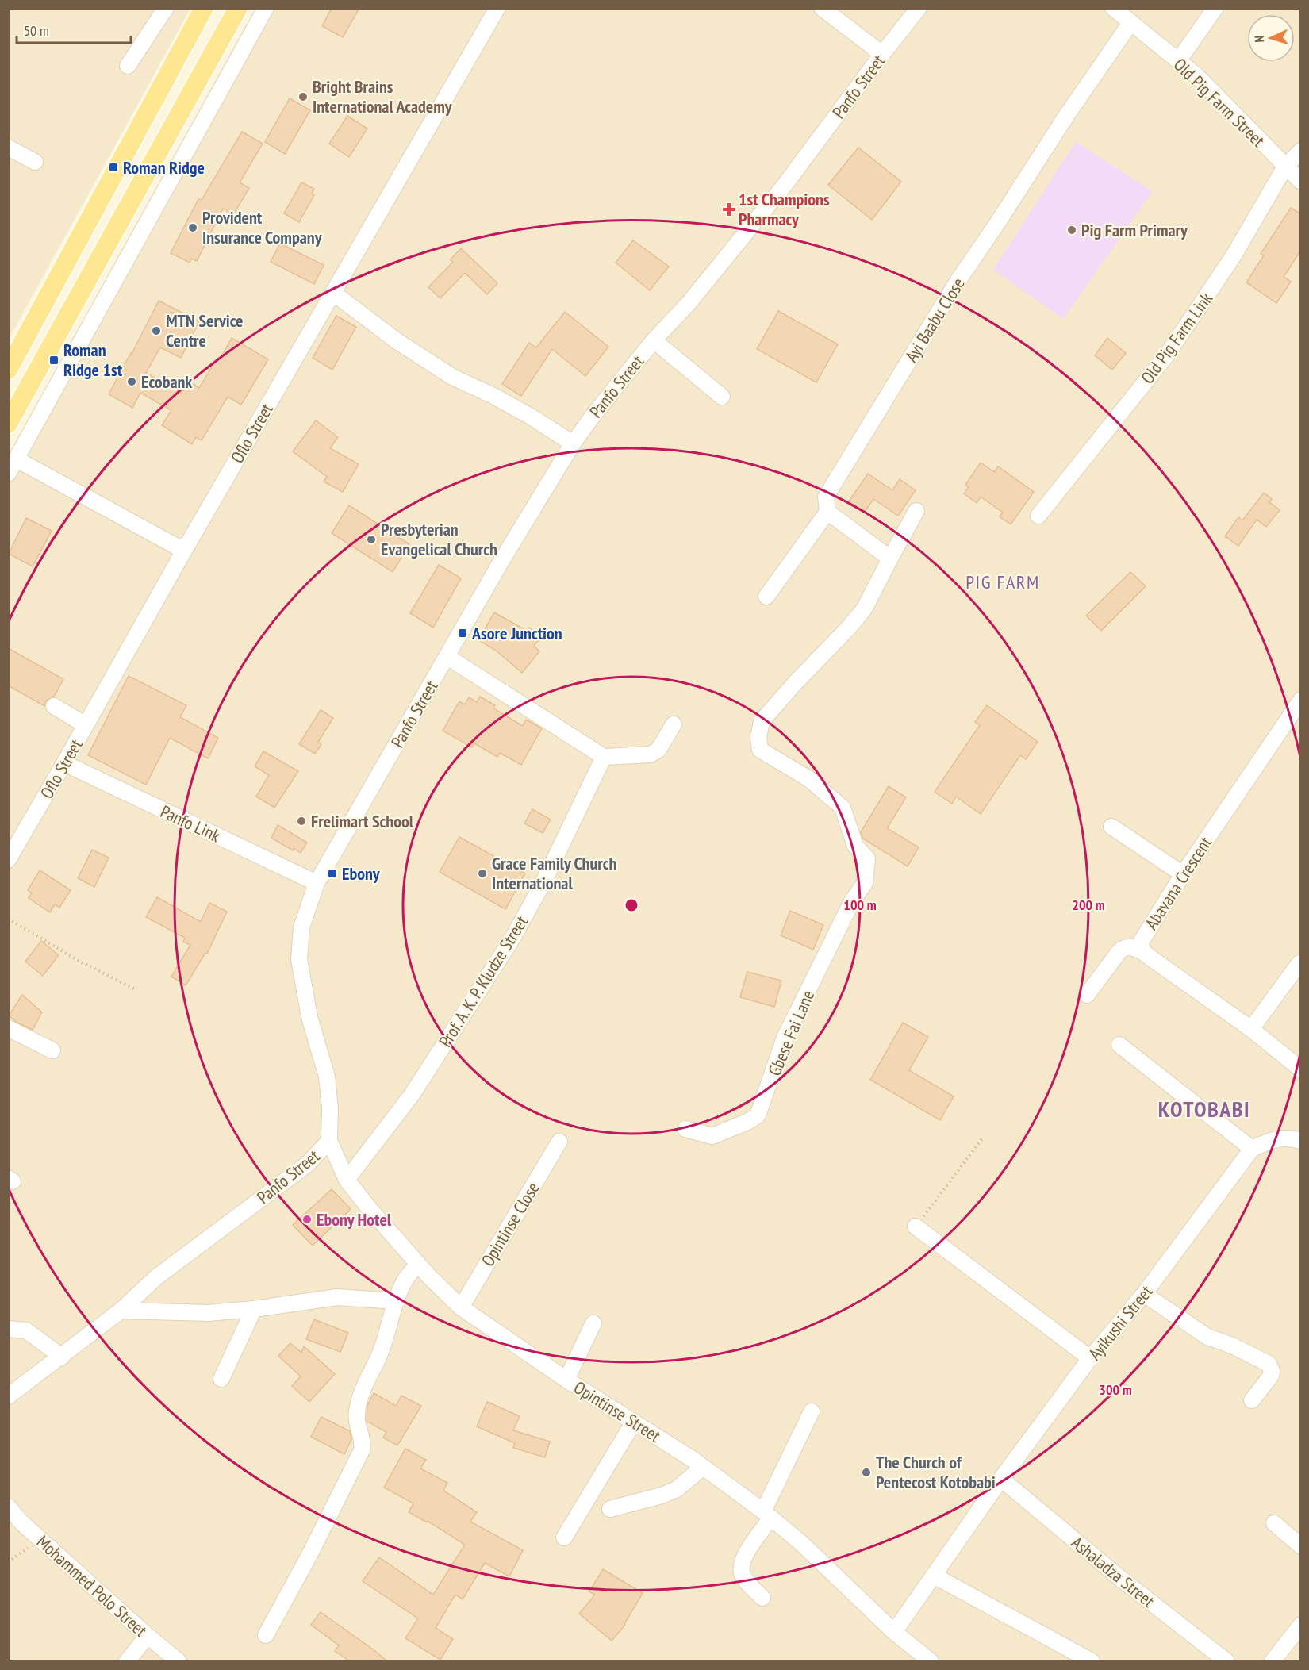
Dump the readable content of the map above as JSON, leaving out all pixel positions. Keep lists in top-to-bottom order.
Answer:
{
  "streets": {
    "street": [
      "Panfo Street",
      "Old Pig Farm Street",
      "Ayi Baabu Close",
      "Old Pig Farm Link",
      "Oflo Street",
      "Panfo Link",
      "Abavana Crescent",
      "Prof. A. K. P. Kludze Street",
      "Gbese Fai Lane",
      "Opintinse Close",
      "Ayikushi Street",
      "Opintinse Street",
      "Ashaladza Street",
      "Mohammed Polo Street"
    ]
  },
  "crossings": [
    ["Panfo Street", "Panfo Link"],
    ["Panfo Street", "Opintinse Street"],
    ["Old Pig Farm Street", "Ayi Baabu Close"],
    ["Old Pig Farm Street", "Old Pig Farm Link"],
    ["Oflo Street", "Panfo Link"],
    ["Prof. A. K. P. Kludze Street", "Opintinse Street"],
    ["Opintinse Close", "Opintinse Street"],
    ["Ayikushi Street", "Opintinse Street"],
    ["Ayikushi Street", "Ashaladza Street"]
  ],
  "districts": ["PIG FARM", "KOTOBABI"],
  "places": {
    "other": [
      "Bright Brains International Academy",
      "Provident Insurance Company",
      "Pig Farm Primary",
      "MTN Service Centre",
      "Ecobank",
      "Presbyterian Evangelical Church",
      "Frelimart School",
      "Grace Family Church International",
      "Ebony Hotel",
      "The Church of Pentecost Kotobabi"
    ],
    "transit": [
      "Roman Ridge",
      "Roman Ridge 1st",
      "Asore Junction",
      "Ebony"
    ],
    "health": ["1st Champions Pharmacy"]
  },
  "scale_bar": "50 m",
  "north": "left",
  "rings": ["100 m", "200 m", "300 m"]
}
